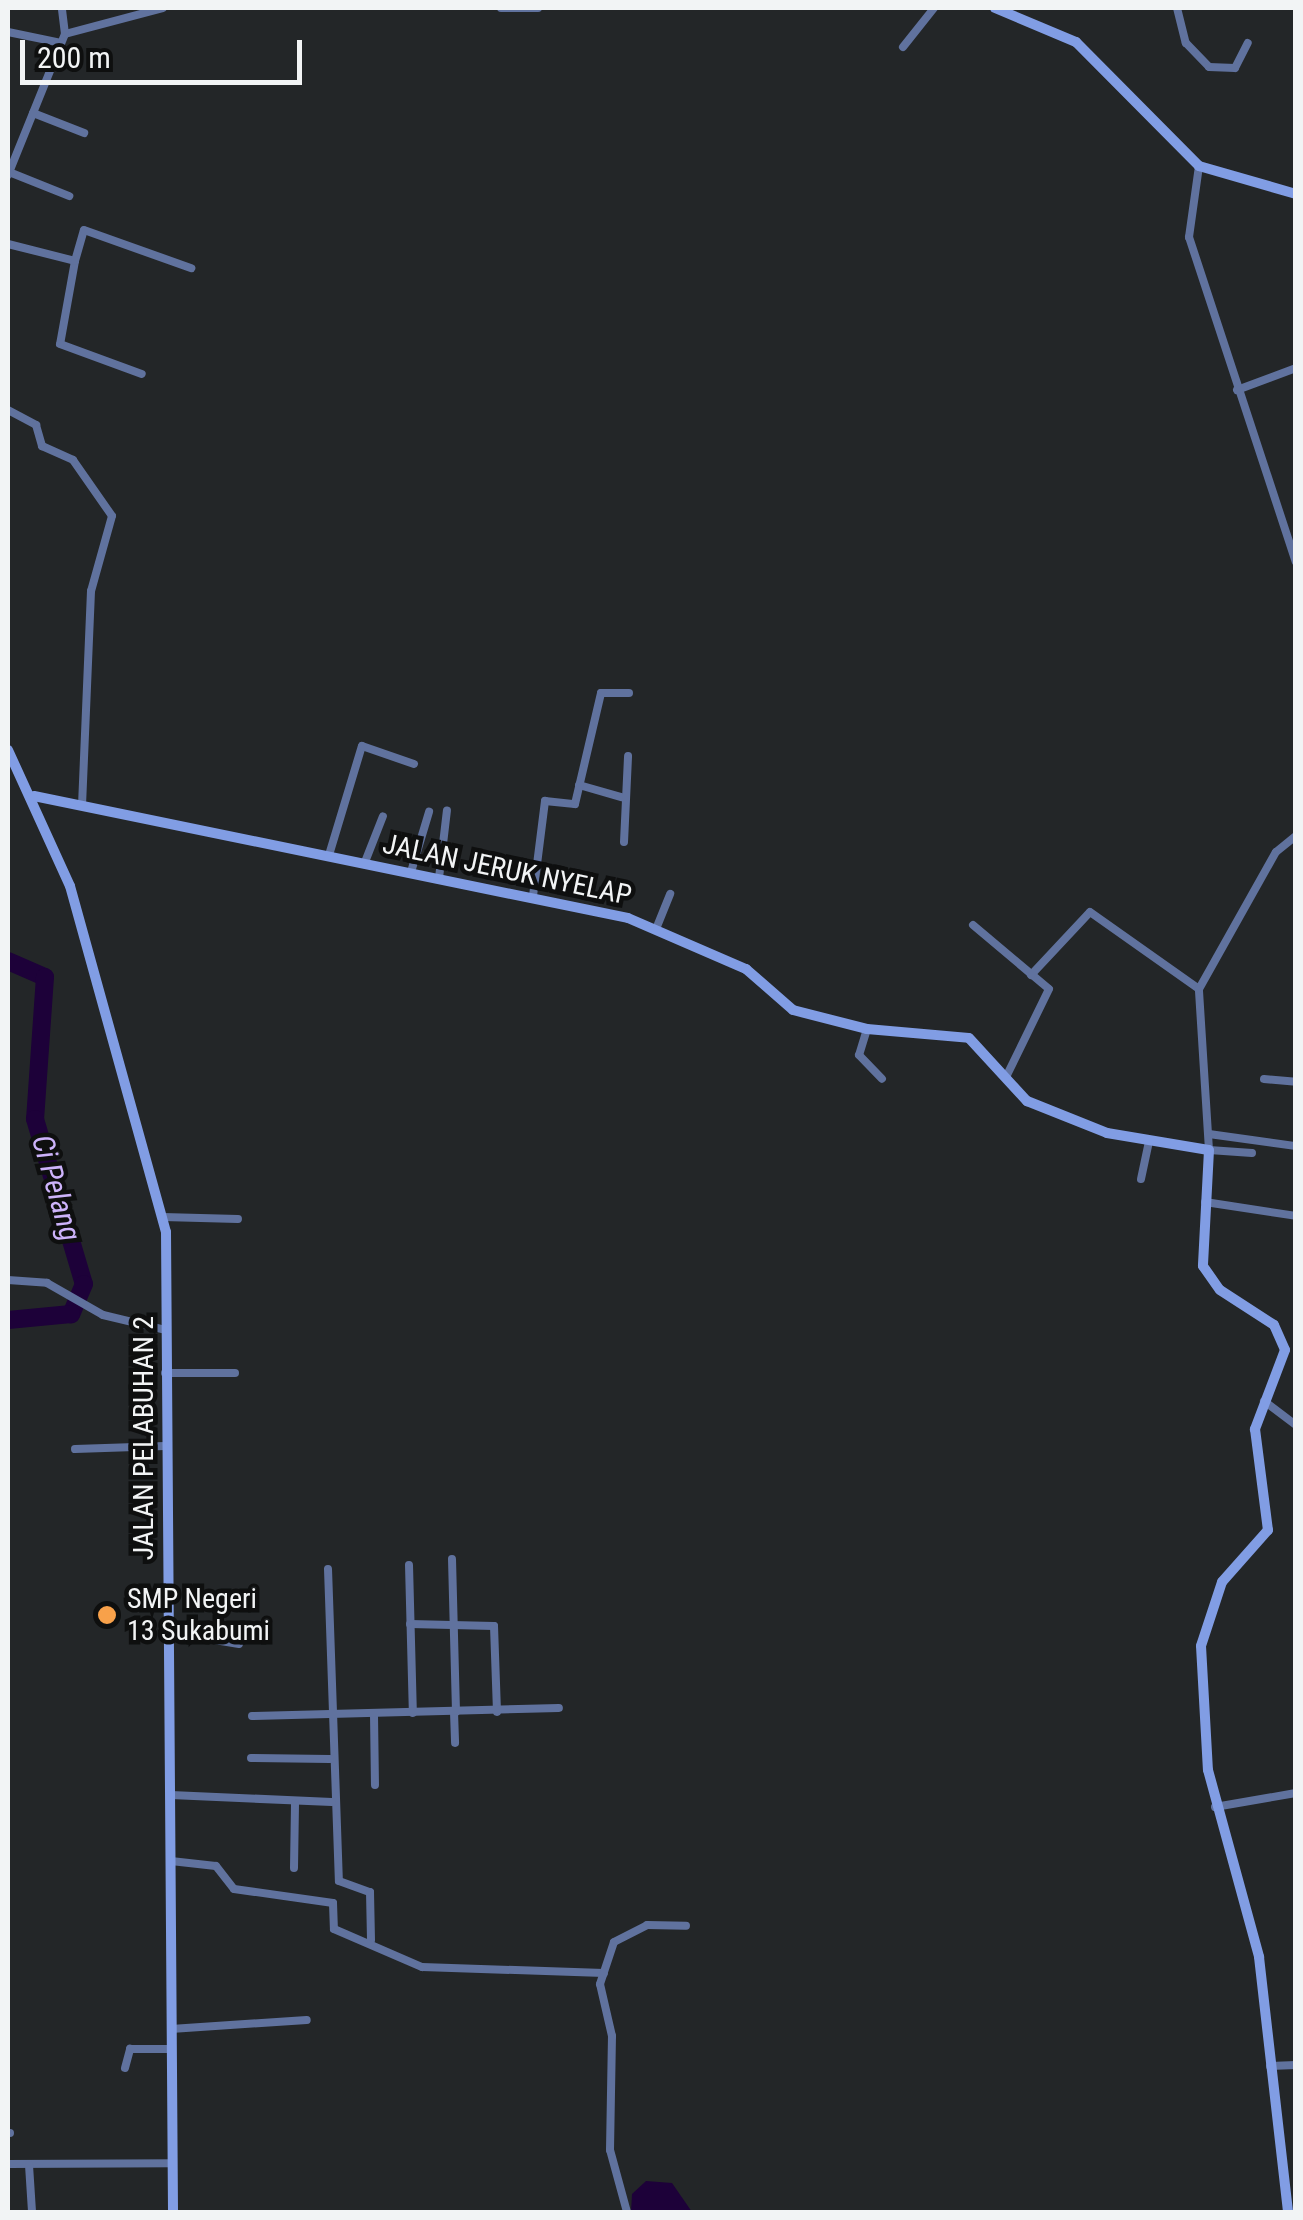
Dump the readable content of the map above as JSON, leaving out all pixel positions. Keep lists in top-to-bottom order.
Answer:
{
  "streets": {
    "street": ["JALAN JERUK NYELAP", "JALAN PELABUHAN 2"]
  },
  "crossings": [
    ["JALAN JERUK NYELAP", "JALAN PELABUHAN 2"]
  ],
  "water": ["Ci Pelang"],
  "places": ["SMP Negeri 13 Sukabumi"],
  "scale_bar": "200 m"
}
